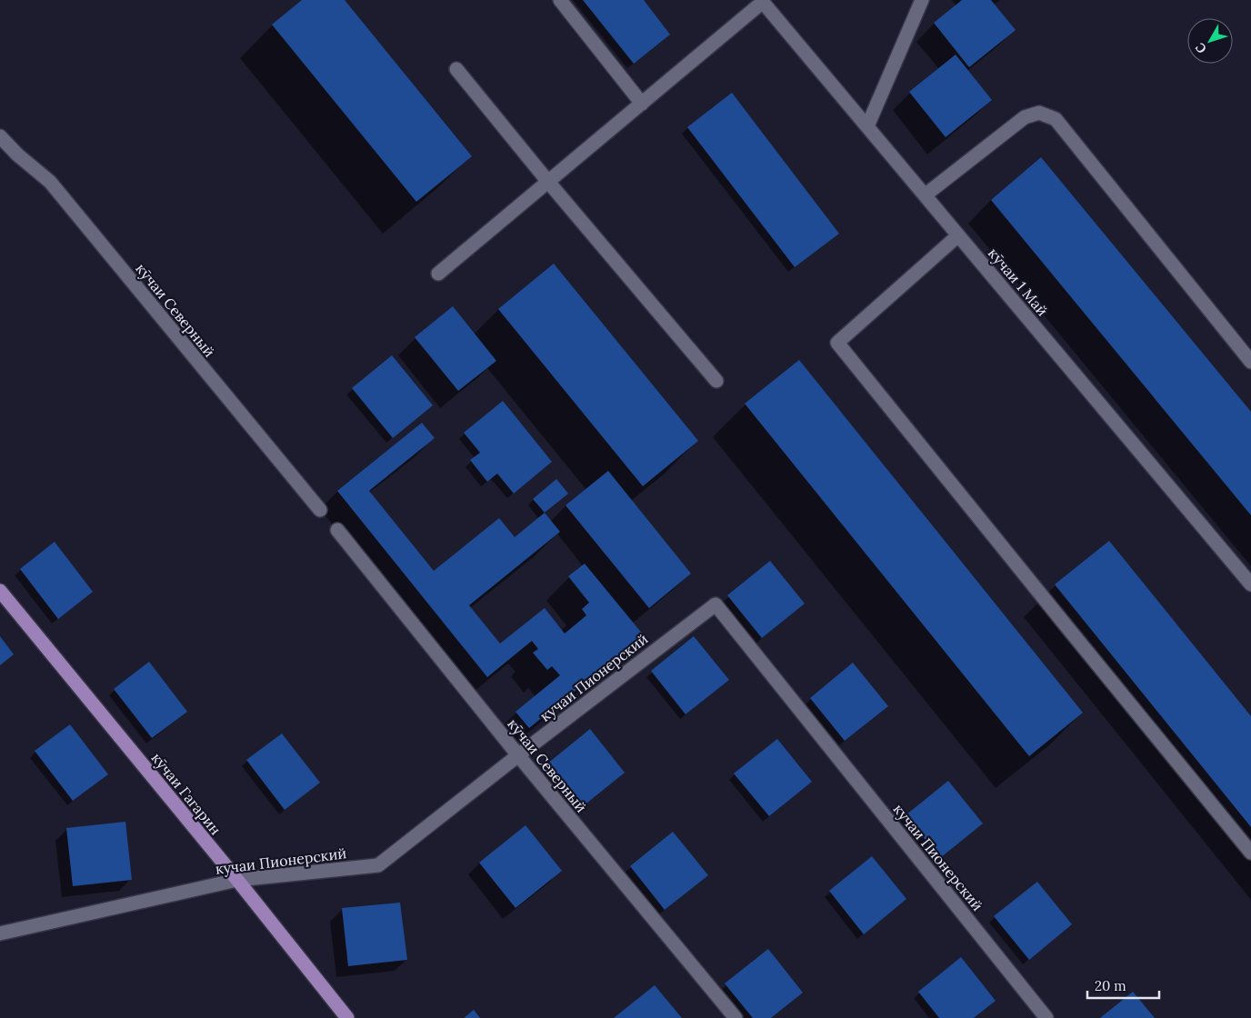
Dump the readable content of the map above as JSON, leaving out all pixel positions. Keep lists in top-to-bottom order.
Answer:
{
  "streets": {
    "main road": ["кӯчаи Гагарин"],
    "street": ["кӯчаи 1 Май", "кӯчаи Северный", "кучаи Пионерский"]
  },
  "crossings": [
    ["кӯчаи Северный", "кучаи Пионерский"],
    ["кучаи Пионерский", "кӯчаи Гагарин"]
  ],
  "scale_bar": "20 m",
  "north": "bottom left"
}
